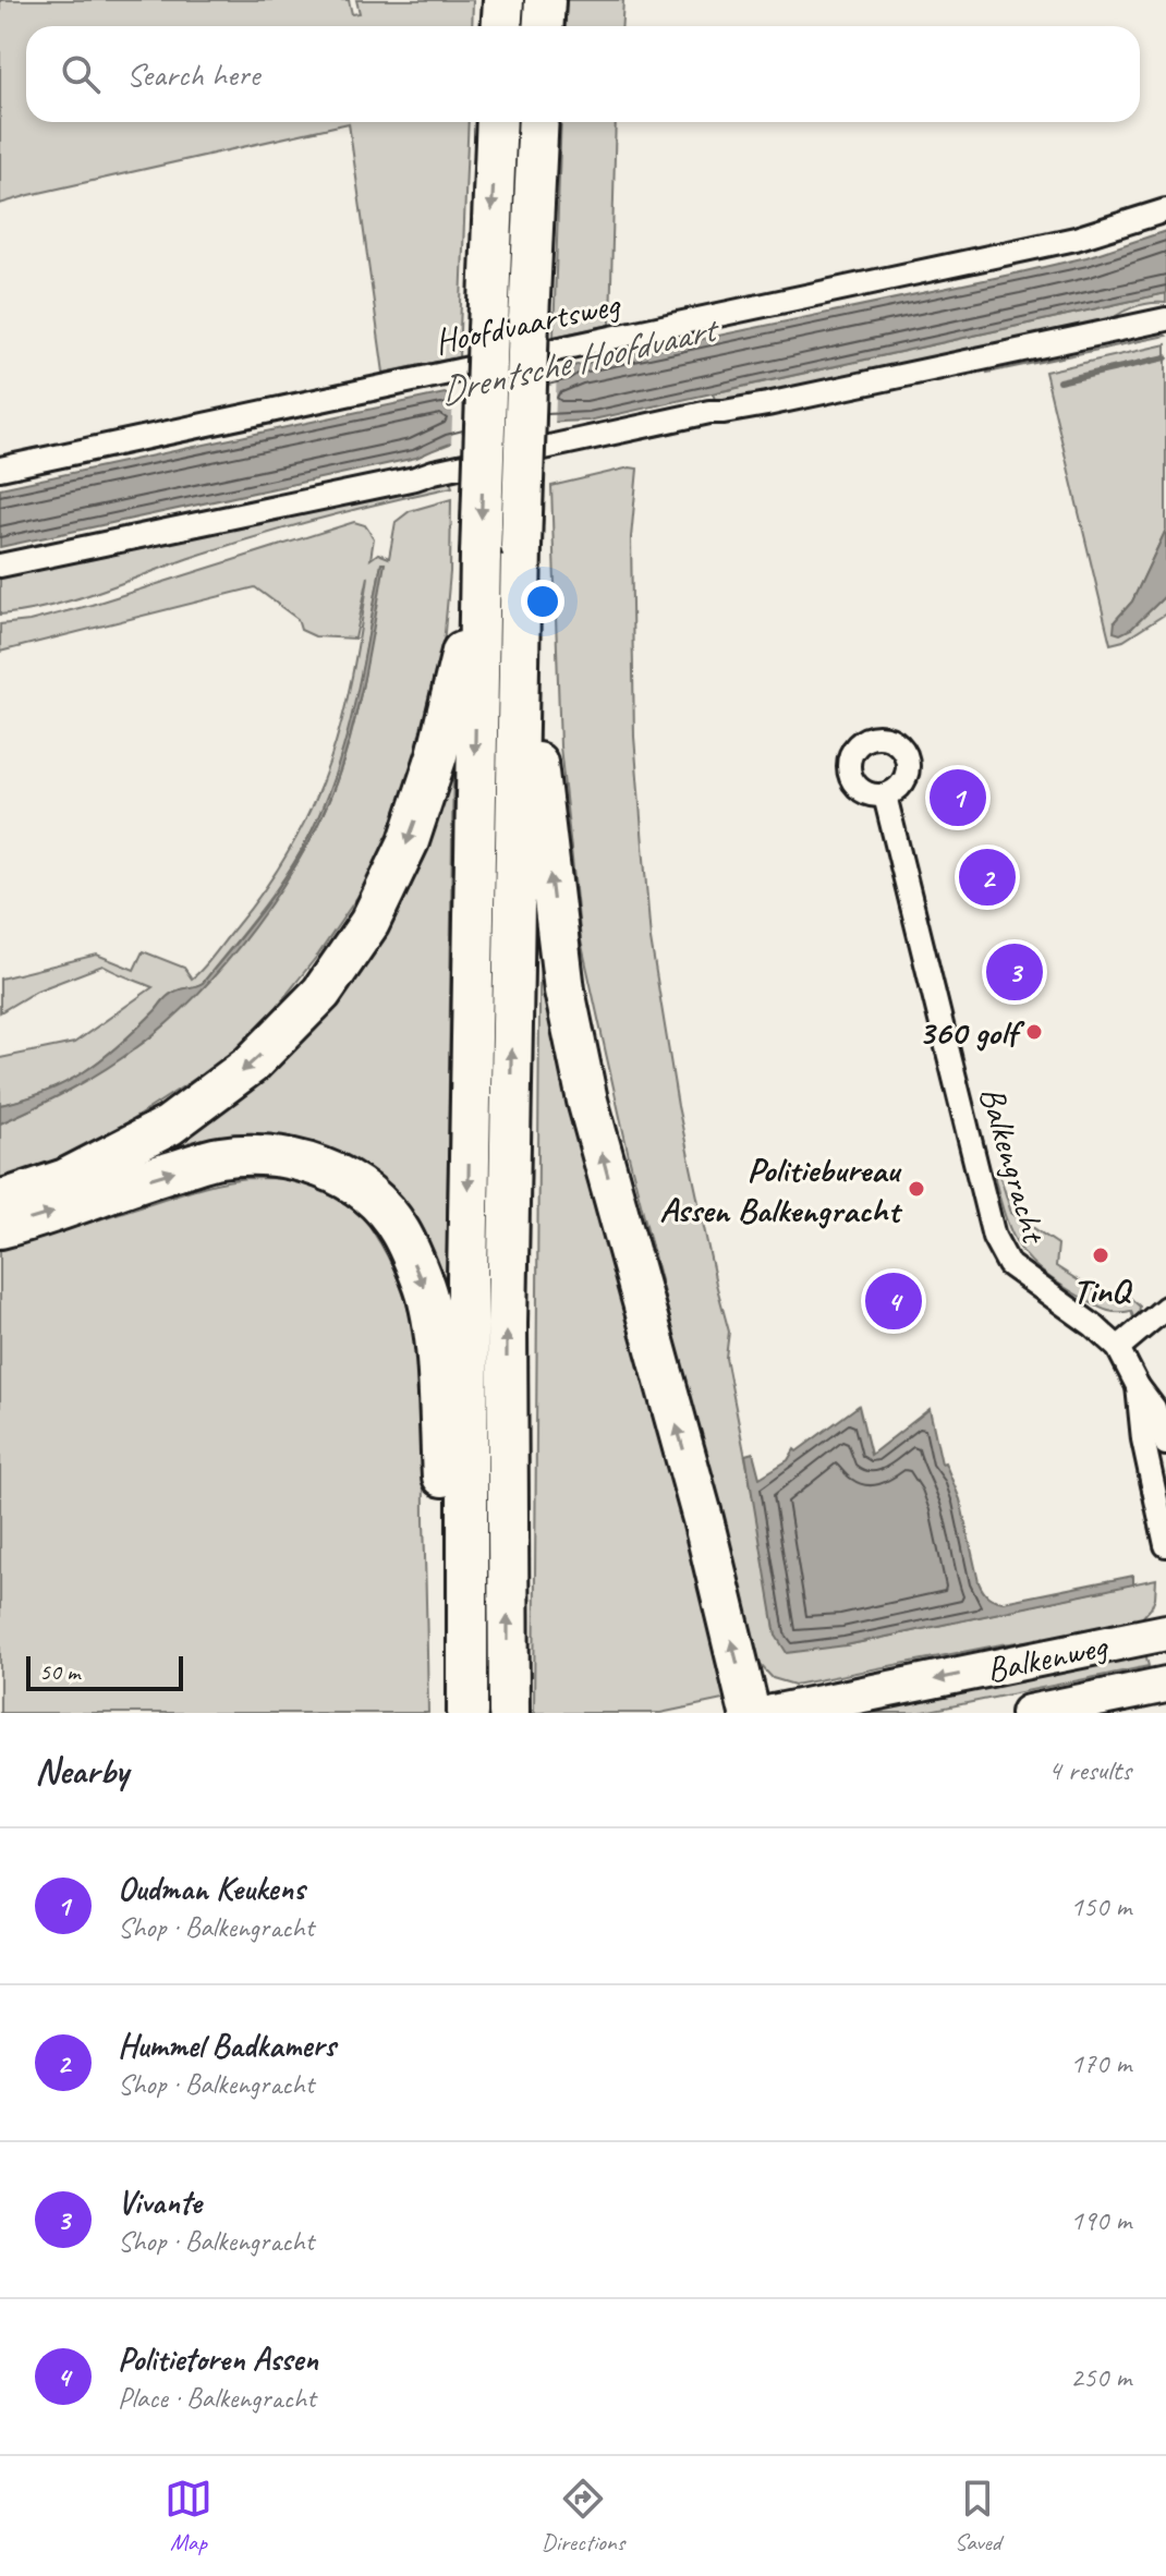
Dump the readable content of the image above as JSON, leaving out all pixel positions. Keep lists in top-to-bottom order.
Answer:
{
  "streets": {
    "main road": ["Balkenweg"],
    "street": ["Hoofdvaartsweg", "Balkengracht"]
  },
  "water": ["Drentsche Hoofdvaart"],
  "places": ["360 golf", "Politiebureau Assen Balkengracht", "TinQ"],
  "scale_bar": "50 m",
  "page": {
    "search": "Search here",
    "pins": [
      "1",
      "2",
      "3",
      "4"
    ],
    "scale": "50 m",
    "heading": ["Nearby", "4 results"],
    "list": [
      {
        "mark": "1",
        "name": "Oudman Keukens",
        "note": "Shop · Balkengracht",
        "value": "150 m"
      },
      {
        "mark": "2",
        "name": "Hummel Badkamers",
        "note": "Shop · Balkengracht",
        "value": "170 m"
      },
      {
        "mark": "3",
        "name": "Vivante",
        "note": "Shop · Balkengracht",
        "value": "190 m"
      },
      {
        "mark": "4",
        "name": "Politietoren Assen",
        "note": "Place · Balkengracht",
        "value": "250 m"
      }
    ],
    "nav": ["Map", "Directions", "Saved"]
  }
}
